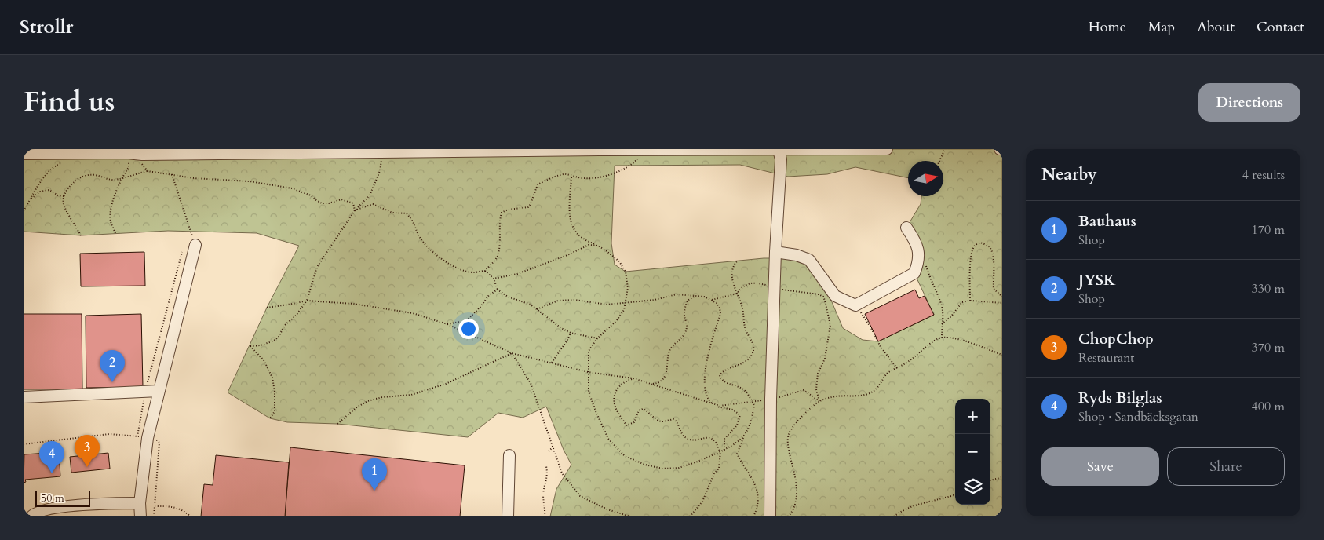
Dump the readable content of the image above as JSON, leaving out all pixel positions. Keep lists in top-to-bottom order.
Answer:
{
  "scale_bar": "50 m",
  "north": "right",
  "page": {
    "header": "Strollr",
    "nav": [
      "Home",
      "Map",
      "About",
      "Contact"
    ],
    "title": "Find us",
    "buttons": [
      "Directions",
      ["Save", "Share"]
    ],
    "heading": ["Nearby", "4 results"],
    "list": [
      {
        "mark": "1",
        "name": "Bauhaus",
        "note": "Shop",
        "value": "170 m"
      },
      {
        "mark": "2",
        "name": "JYSK",
        "note": "Shop",
        "value": "330 m"
      },
      {
        "mark": "3",
        "name": "ChopChop",
        "note": "Restaurant",
        "value": "370 m"
      },
      {
        "mark": "4",
        "name": "Ryds Bilglas",
        "note": "Shop · Sandbäcksgatan",
        "value": "400 m"
      }
    ],
    "pins": [
      "2",
      "3",
      "4",
      "1"
    ],
    "map_buttons": ["+", "−"],
    "scale": "50 m"
  }
}
